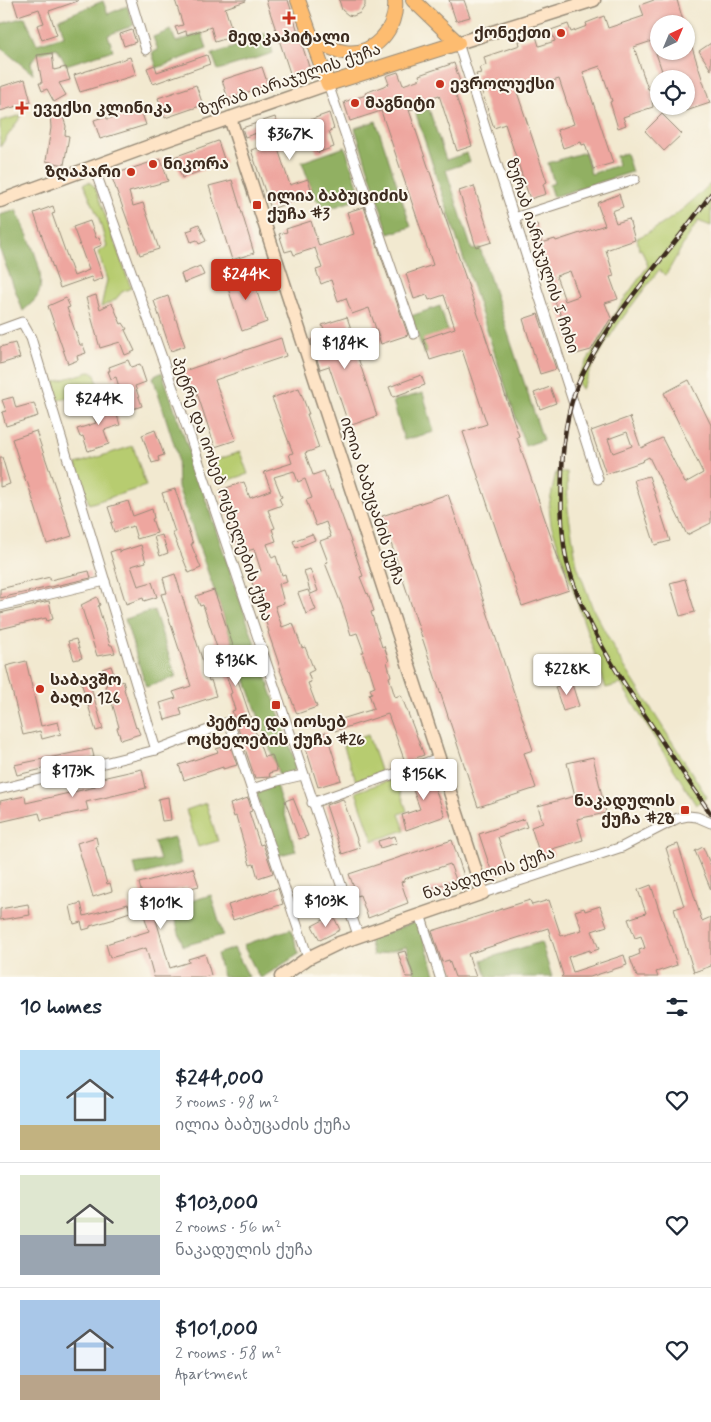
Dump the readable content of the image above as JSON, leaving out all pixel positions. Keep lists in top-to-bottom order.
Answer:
{
  "streets": {
    "main road": ["ზურაბ იარაჯულის ქუჩა"],
    "street": [
      "ზურაბ იარაჯულის I ჩიხი",
      "პეტრე და იოსებ ოცხელების ქუჩა",
      "ილია ბაბუცაძის ქუჩა",
      "ნაკადულის ქუჩა"
    ]
  },
  "crossings": [
    ["ზურაბ იარაჯულის ქუჩა", "ზურაბ იარაჯულის I ჩიხი"],
    ["ზურაბ იარაჯულის ქუჩა", "პეტრე და იოსებ ოცხელების ქუჩა"],
    ["ზურაბ იარაჯულის ქუჩა", "ილია ბაბუცაძის ქუჩა"],
    ["პეტრე და იოსებ ოცხელების ქუჩა", "ნაკადულის ქუჩა"],
    ["ილია ბაბუცაძის ქუჩა", "ნაკადულის ქუჩა"]
  ],
  "places": {
    "health": ["მედკაპიტალი", "ევექსი კლინიკა"],
    "other": [
      "ქონექთი",
      "ევროლუქსი",
      "მაგნიტი",
      "ნიკორა",
      "ზღაპარი",
      "საბავშო ბაღი 126"
    ],
    "transit": ["ილია ბაბუციძის ქუჩა #3", "პეტრე და იოსებ ოცხელების ქუჩა #26", "ნაკადულის ქუჩა #2ზ"]
  },
  "north": "top right",
  "page": {
    "price": [
      "$367K",
      "$244K",
      "$184K",
      "$244K",
      "$136K",
      "$228K",
      "$173K",
      "$156K",
      "$103K",
      "$101K"
    ],
    "heading": "10 homes",
    "list": [
      {
        "name": "$244,000",
        "note": "3 rooms · 98 m² · ილია ბაბუცაძის ქუჩა"
      },
      {
        "name": "$103,000",
        "note": "2 rooms · 56 m² · ნაკადულის ქუჩა"
      },
      {
        "name": "$101,000",
        "note": "2 rooms · 58 m² · Apartment"
      }
    ]
  }
}
